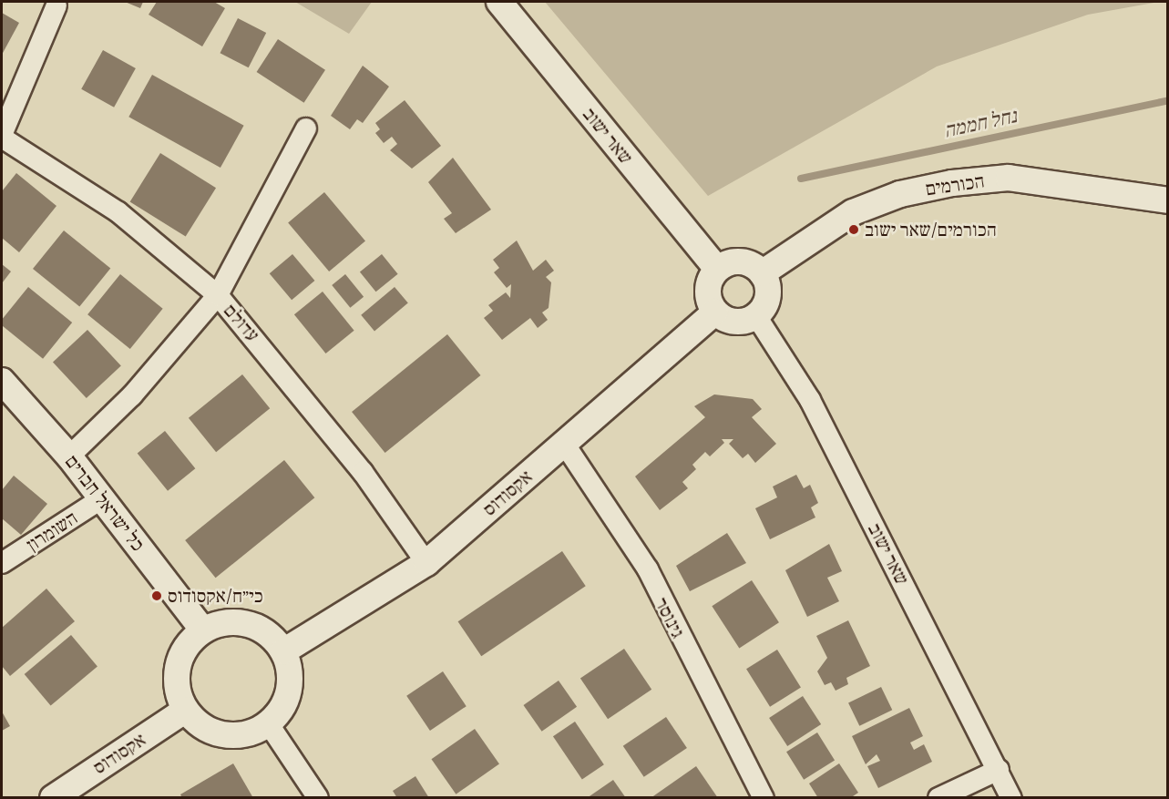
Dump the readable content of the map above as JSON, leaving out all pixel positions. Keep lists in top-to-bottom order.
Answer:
{
  "streets": {
    "street": [
      "שאר ישוב",
      "הכורמים",
      "עדולם",
      "אקסודוס",
      "כל ישראל חברים",
      "השומרון",
      "גינוסר"
    ]
  },
  "crossings": [
    ["שאר ישוב", "הכורמים"],
    ["שאר ישוב", "אקסודוס"],
    ["הכורמים", "אקסודוס"],
    ["עדולם", "אקסודוס"],
    ["אקסודוס", "כל ישראל חברים"],
    ["אקסודוס", "גינוסר"],
    ["כל ישראל חברים", "השומרון"]
  ],
  "water": ["נחל חממה"],
  "places": ["הכורמים/שאר ישוב", "כי״ח/אקסודוס"]
}
